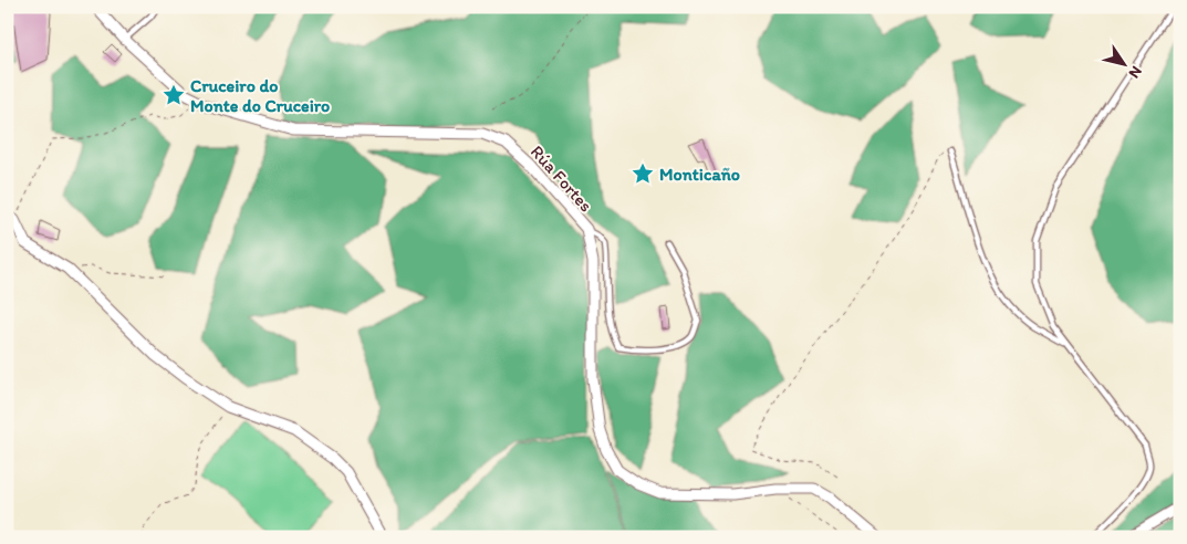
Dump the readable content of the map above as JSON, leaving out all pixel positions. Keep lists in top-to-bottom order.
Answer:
{
  "streets": {
    "street": ["Rúa Fortes"]
  },
  "places": {
    "place": ["Cruceiro do Monte do Cruceiro", "Monticaño"]
  },
  "north": "bottom right"
}
